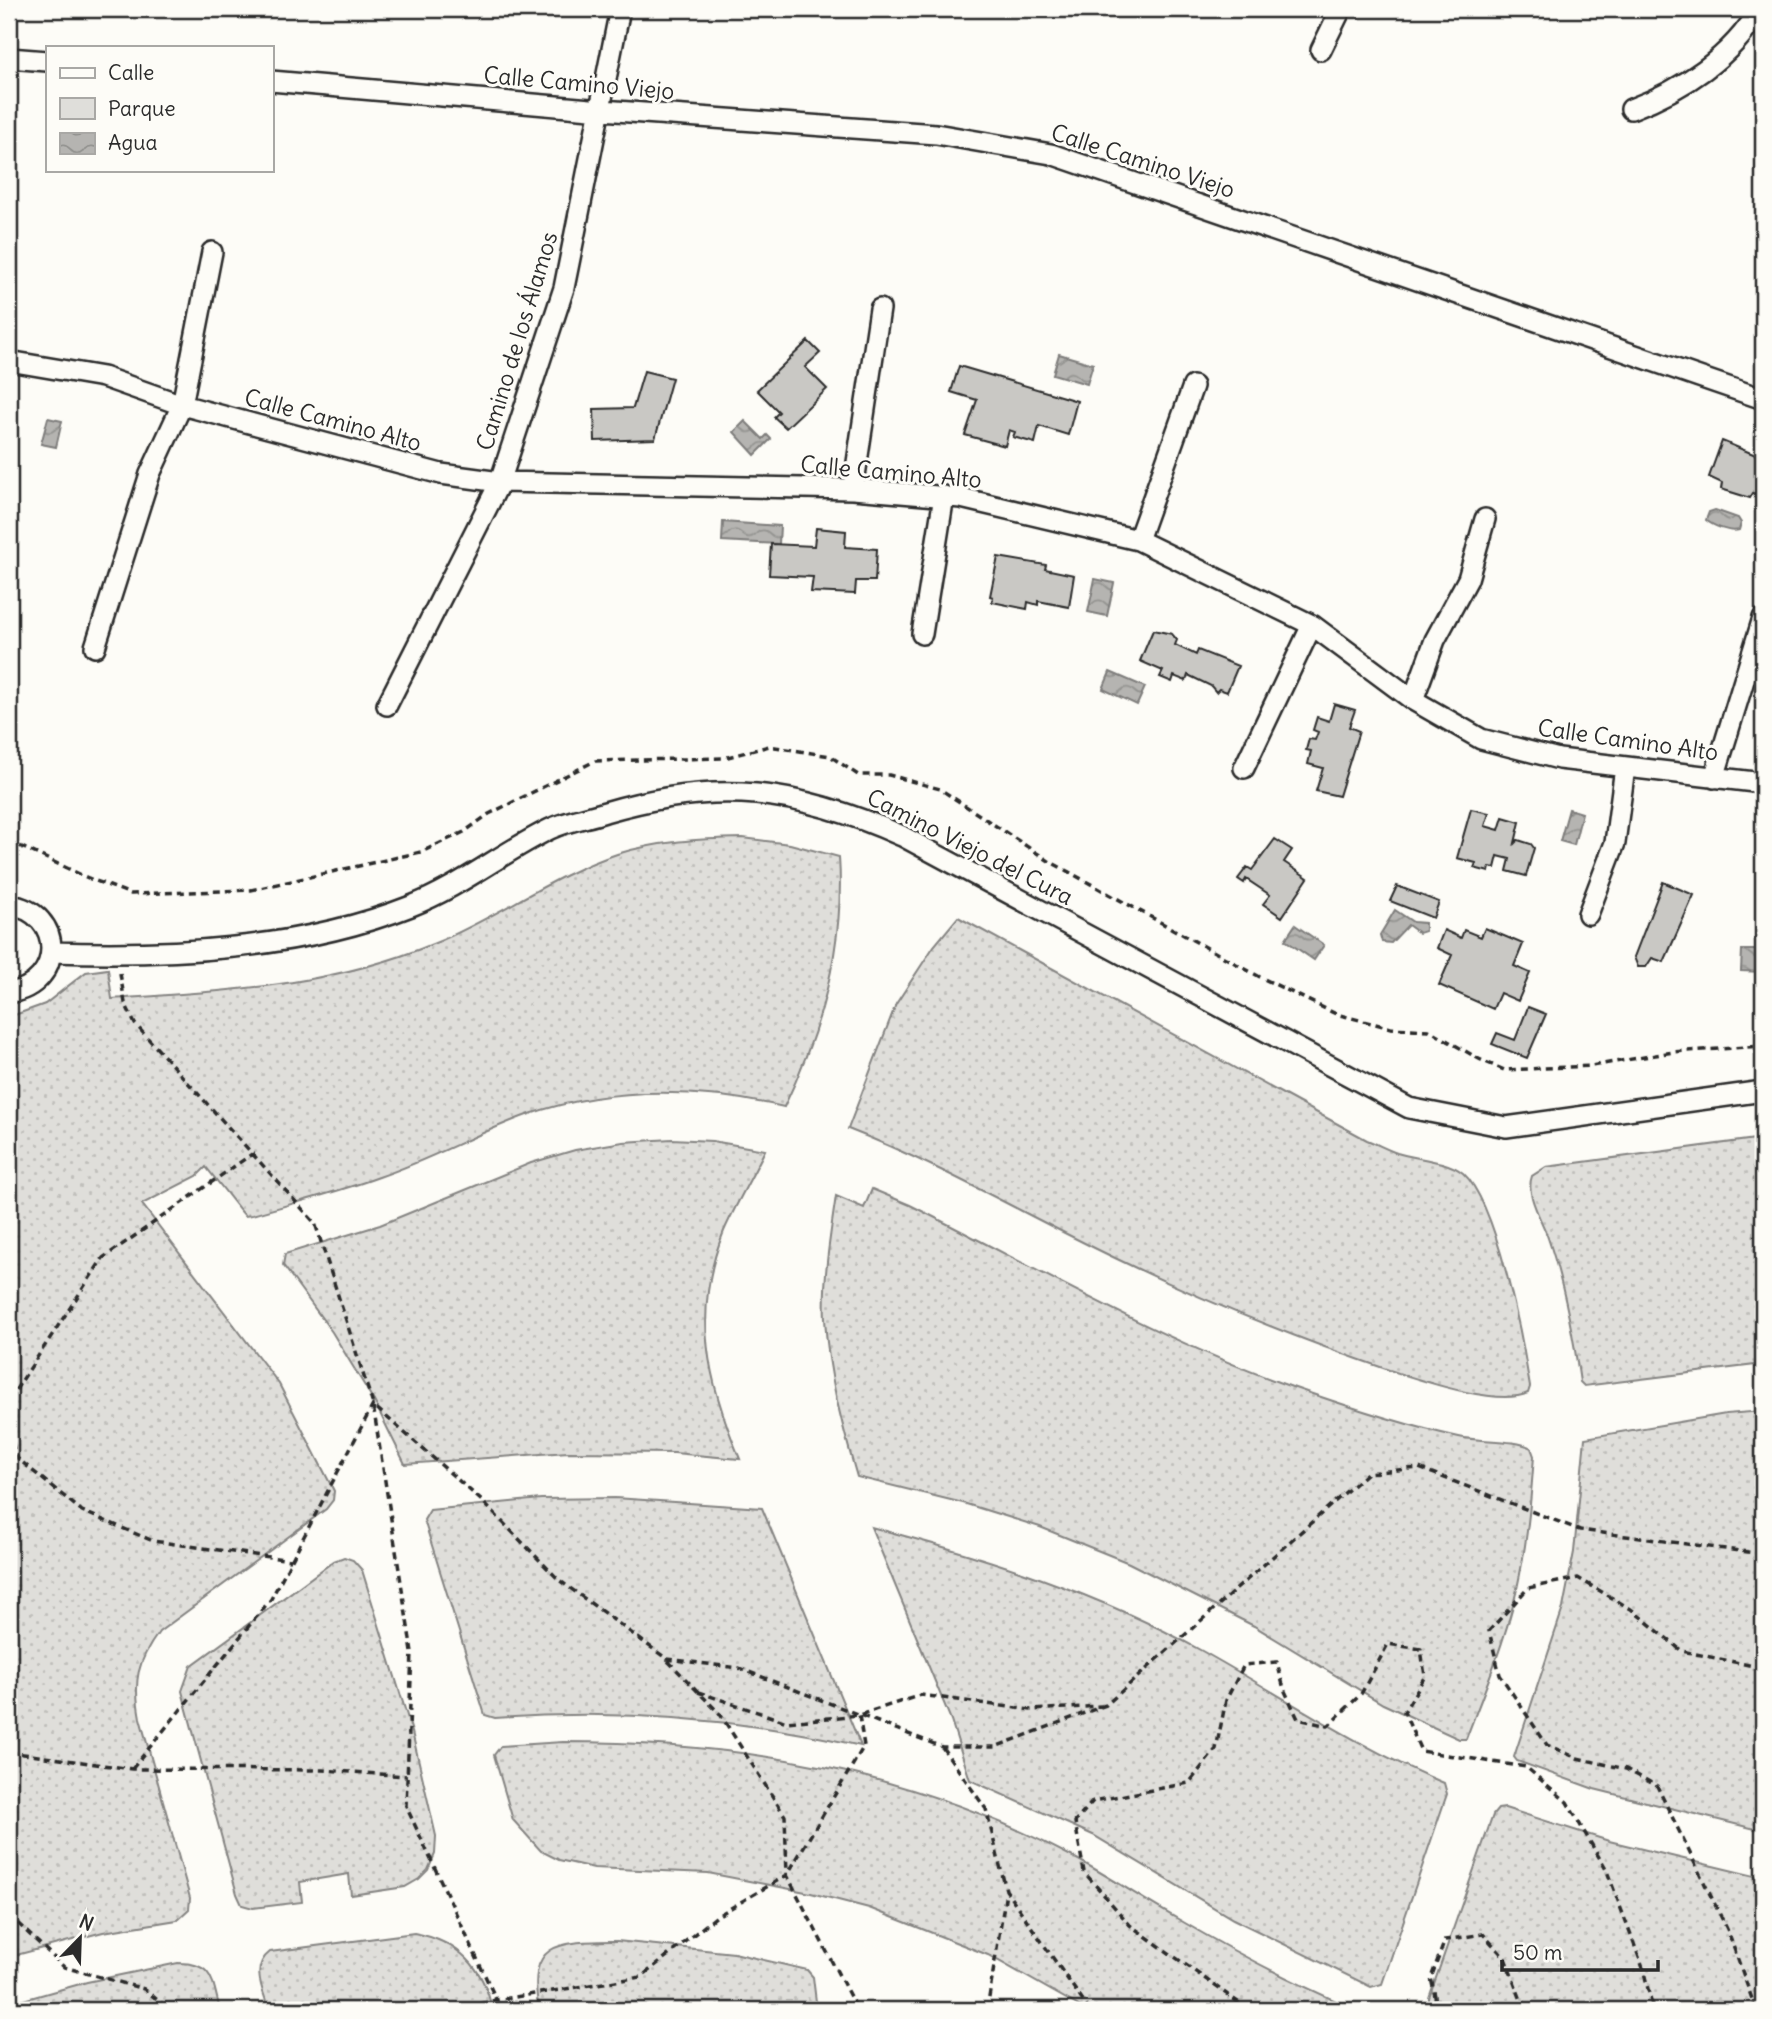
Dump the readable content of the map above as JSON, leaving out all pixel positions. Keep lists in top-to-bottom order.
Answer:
{
  "streets": {
    "street": [
      "Calle Camino Viejo",
      "Camino de los Álamos",
      "Calle Camino Alto",
      "Camino Viejo del Cura"
    ]
  },
  "crossings": [
    ["Calle Camino Viejo", "Camino de los Álamos"],
    ["Camino de los Álamos", "Calle Camino Alto"]
  ],
  "legend": ["Calle", "Parque", "Agua"],
  "scale_bar": "50 m",
  "north": "top right"
}
